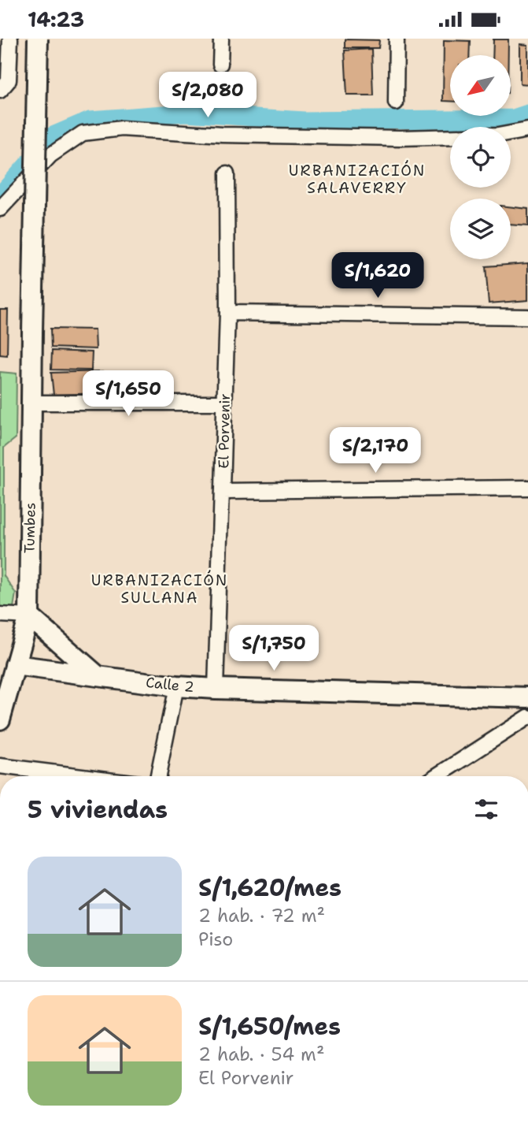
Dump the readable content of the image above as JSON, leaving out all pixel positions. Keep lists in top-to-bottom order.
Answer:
{
  "streets": {
    "street": ["El Porvenir", "Tumbes", "Calle 2"]
  },
  "crossings": [
    ["El Porvenir", "Calle 2"],
    ["Tumbes", "Calle 2"]
  ],
  "districts": ["URBANIZACIÓN SALAVERRY", "URBANIZACIÓN SULLANA"],
  "north": "bottom left",
  "page": {
    "status": "14:23",
    "price": [
      "S/2,080",
      "S/1,620",
      "S/1,650",
      "S/2,170",
      "S/1,750"
    ],
    "heading": "5 viviendas",
    "list": [
      {
        "name": "S/1,620/mes",
        "note": "2 hab. · 72 m² · Piso"
      },
      {
        "name": "S/1,650/mes",
        "note": "2 hab. · 54 m² · El Porvenir"
      }
    ]
  }
}
